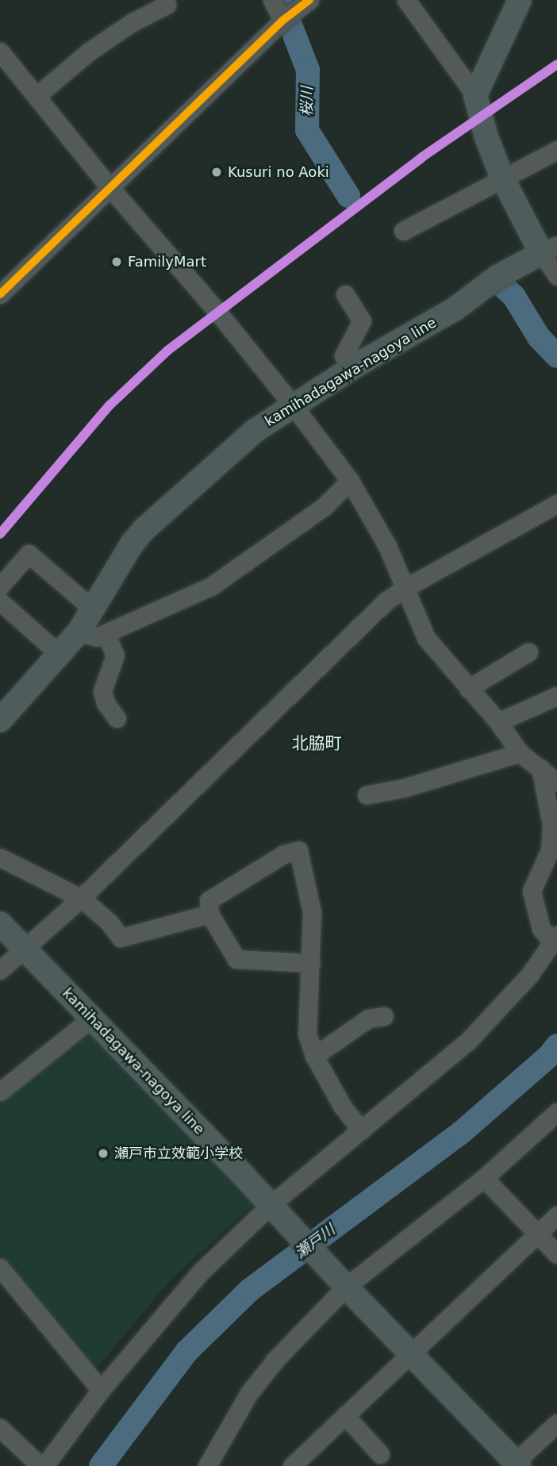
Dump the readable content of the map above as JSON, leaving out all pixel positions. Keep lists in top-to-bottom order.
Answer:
{
  "streets": {
    "main road": ["kamihadagawa-nagoya line"]
  },
  "districts": ["北脇町"],
  "water": ["桜川", "瀬戸川"],
  "places": ["Kusuri no Aoki", "FamilyMart", "瀬戸市立效範小学校"]
}
